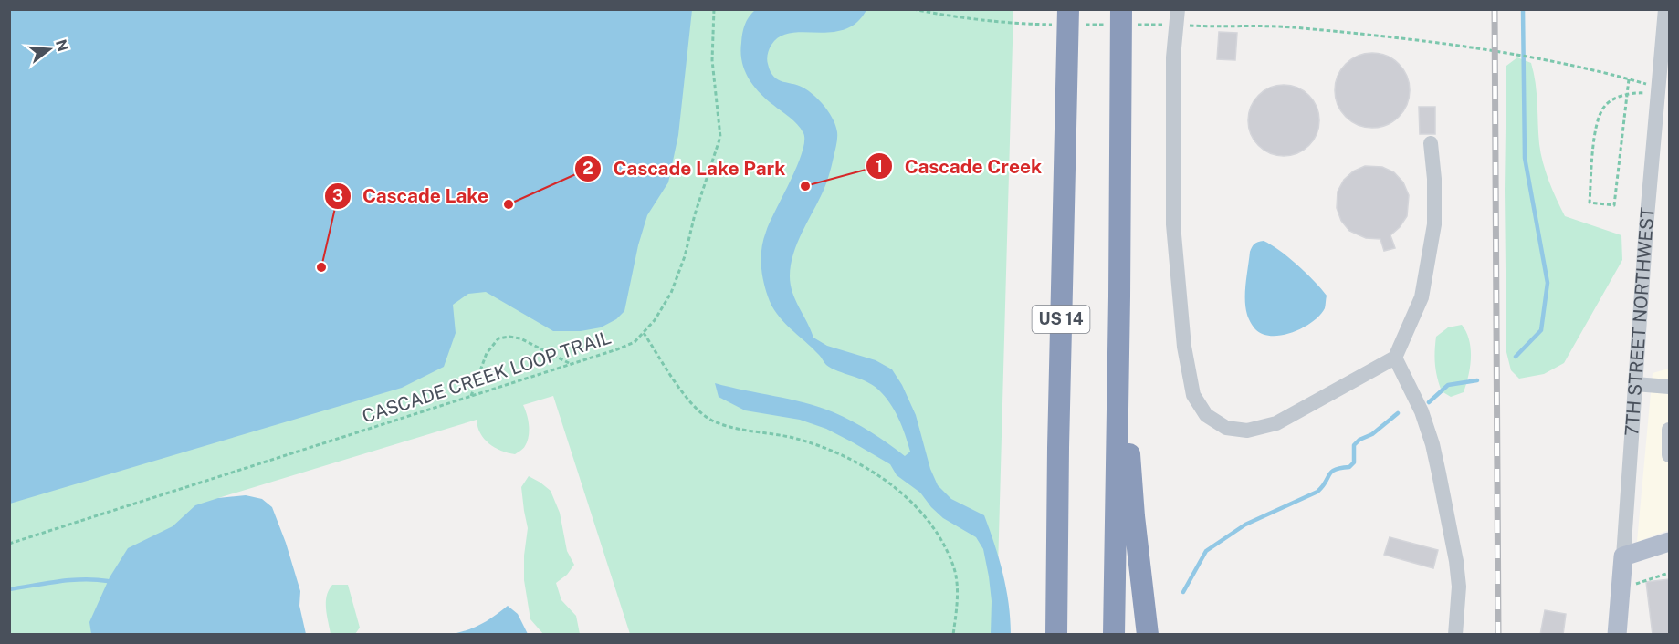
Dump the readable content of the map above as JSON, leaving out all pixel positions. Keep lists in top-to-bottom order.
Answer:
{
  "streets": {
    "highway": ["US 14"],
    "main road": ["7TH STREET NORTHWEST"],
    "path": ["CASCADE CREEK LOOP TRAIL"]
  },
  "places": ["Cascade Creek", "Cascade Lake Park", "Cascade Lake"],
  "north": "right"
}
